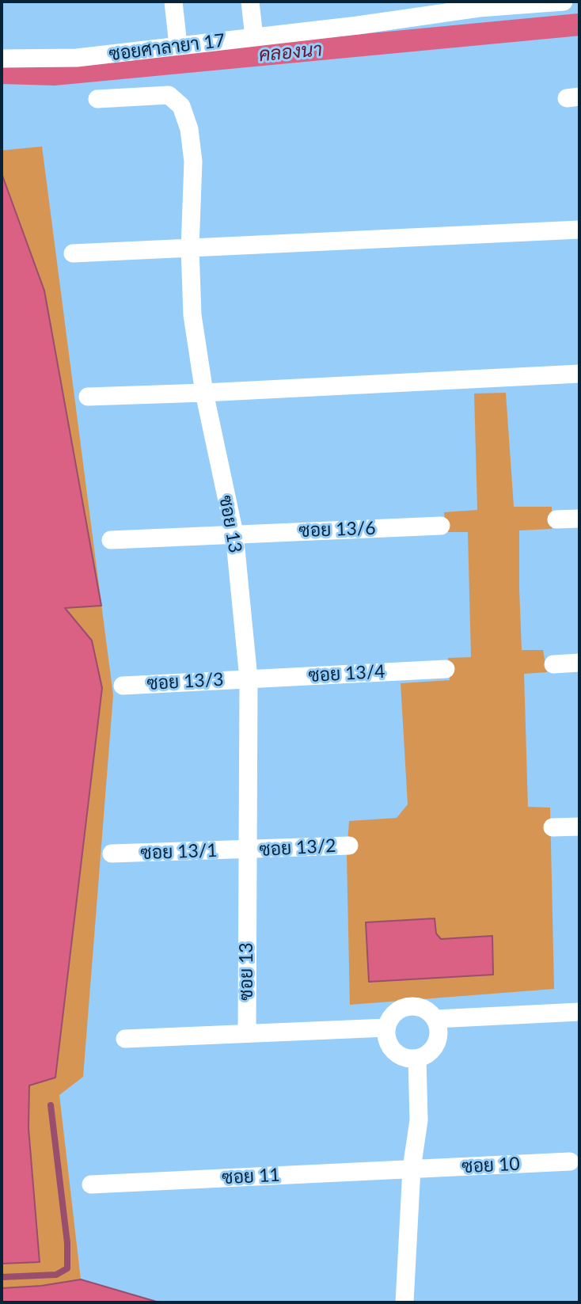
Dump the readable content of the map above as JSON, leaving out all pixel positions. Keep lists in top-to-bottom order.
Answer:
{
  "streets": {
    "street": [
      "ซอยศาลายา 17",
      "ซอย 13",
      "ซอย 13/6",
      "ซอย 13/4",
      "ซอย 13/3",
      "ซอย 13/2",
      "ซอย 13/1",
      "ซอย 10",
      "ซอย 11"
    ]
  },
  "crossings": [
    ["ซอย 13", "ซอย 13/6"],
    ["ซอย 13", "ซอย 13/4"],
    ["ซอย 13", "ซอย 13/3"],
    ["ซอย 13", "ซอย 13/2"],
    ["ซอย 13", "ซอย 13/1"],
    ["ซอย 13/4", "ซอย 13/3"],
    ["ซอย 13/2", "ซอย 13/1"],
    ["ซอย 10", "ซอย 11"]
  ],
  "water": ["คลองนา"]
}
